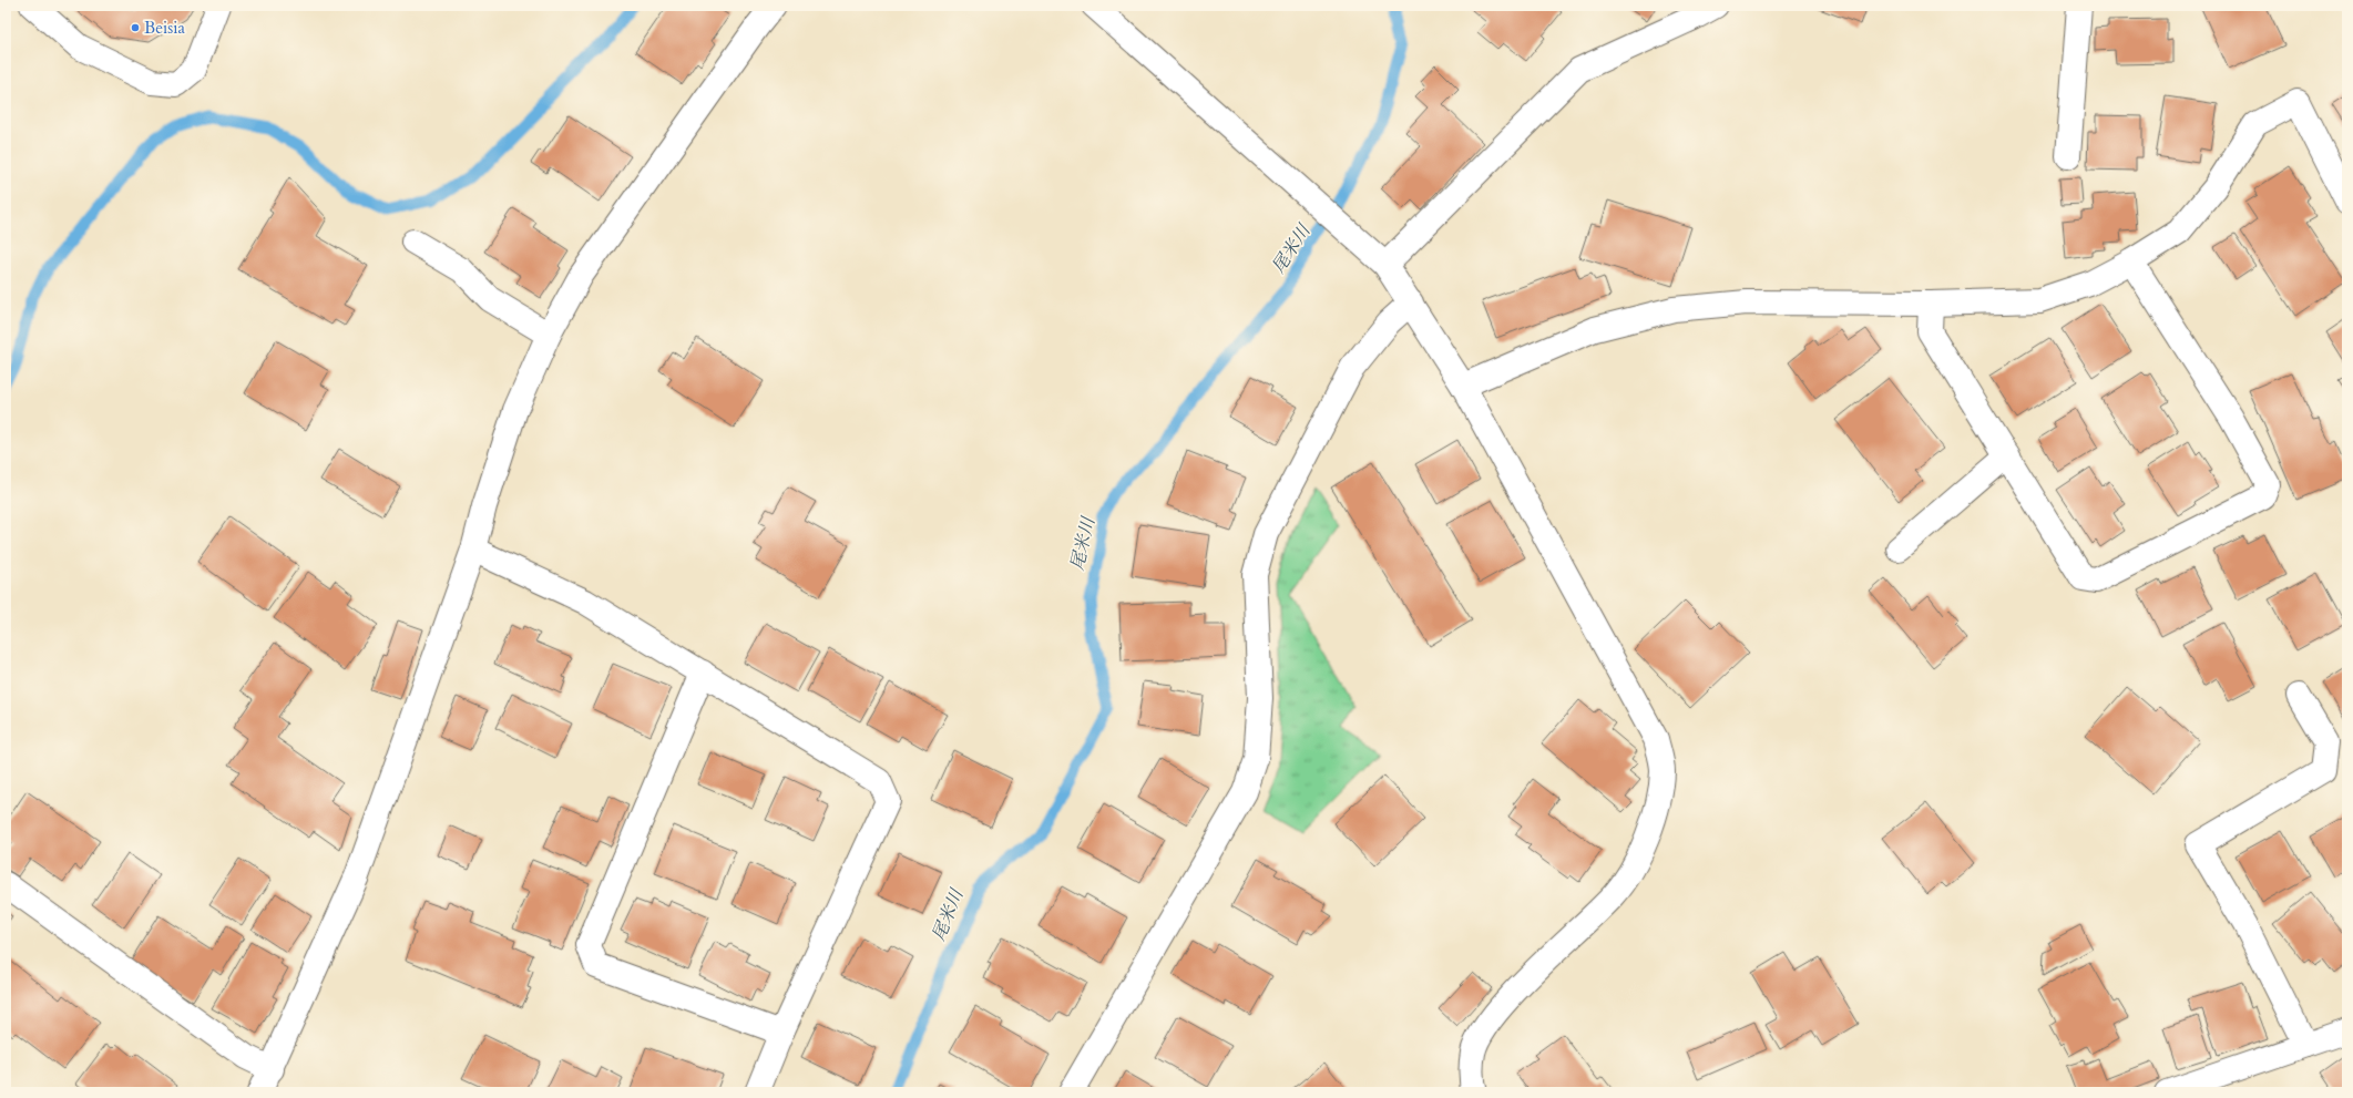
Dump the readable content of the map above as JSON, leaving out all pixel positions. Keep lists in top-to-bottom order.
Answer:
{
  "water": ["尾米川"],
  "places": ["Beisia"]
}
